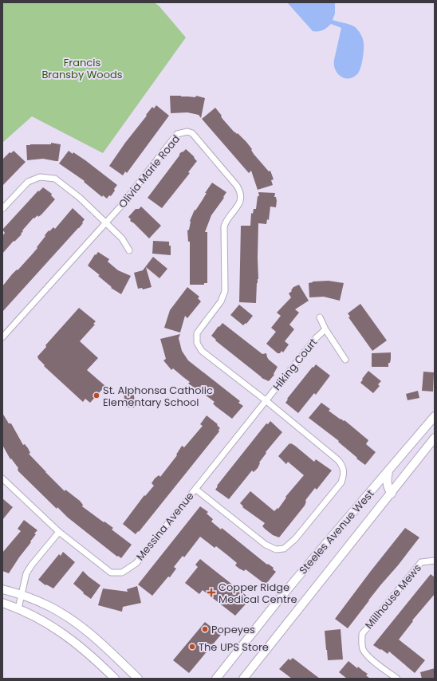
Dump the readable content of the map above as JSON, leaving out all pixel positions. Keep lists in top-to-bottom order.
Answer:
{
  "streets": {
    "main road": ["Steeles Avenue West"],
    "street": [
      "Olivia Marie Road",
      "Hiking Court",
      "Messina Avenue",
      "Millhouse Mews"
    ]
  },
  "crossings": [
    ["Olivia Marie Road", "Hiking Court"],
    ["Olivia Marie Road", "Messina Avenue"],
    ["Hiking Court", "Messina Avenue"]
  ],
  "parks": ["Francis Bransby Woods"],
  "places": {
    "other": ["St. Alphonsa Catholic Elementary School", "Popeyes", "The UPS Store"],
    "health": ["Copper Ridge Medical Centre"]
  }
}
